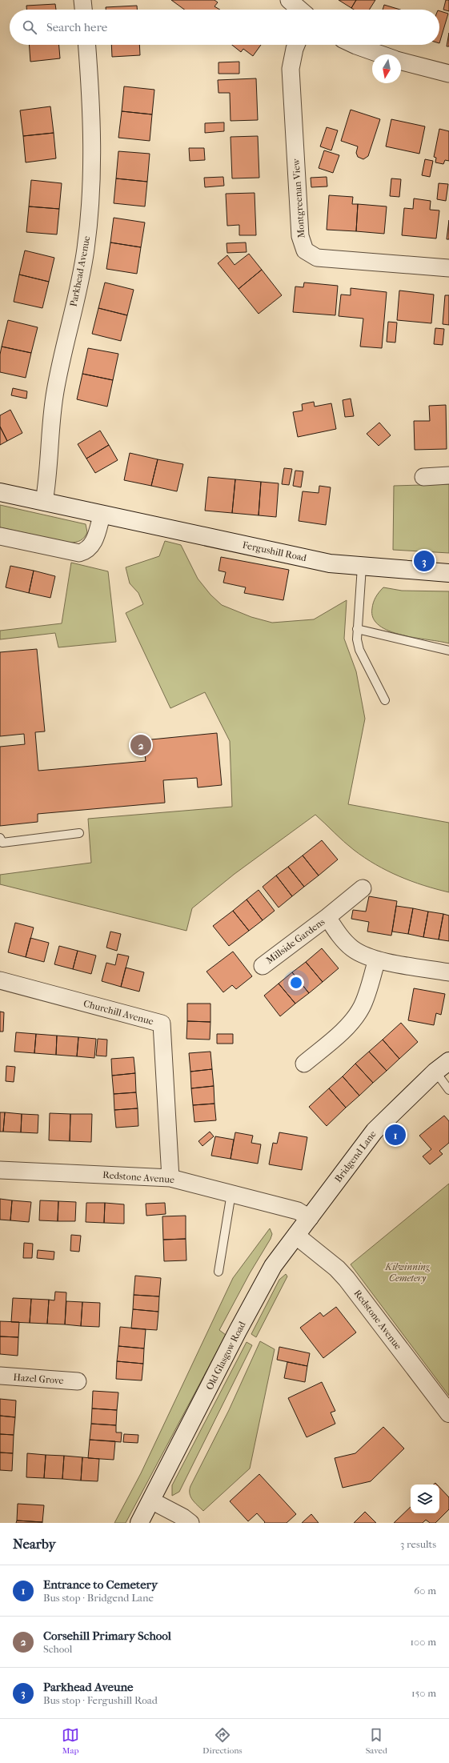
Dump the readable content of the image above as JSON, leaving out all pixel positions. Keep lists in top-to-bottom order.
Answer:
{
  "streets": {
    "main road": [
      "Fergushill Road",
      "Bridgend Lane",
      "Redstone Avenue",
      "Old Glasgow Road"
    ],
    "street": [
      "Montgreenan View",
      "Parkhead Avenue",
      "Millside Gardens",
      "Churchill Avenue",
      "Hazel Grove"
    ]
  },
  "crossings": [
    ["Parkhead Avenue", "Fergushill Road"],
    ["Churchill Avenue", "Redstone Avenue"],
    ["Bridgend Lane", "Redstone Avenue"],
    ["Bridgend Lane", "Old Glasgow Road"],
    ["Redstone Avenue", "Old Glasgow Road"]
  ],
  "parks": ["Kilwinning Cemetery"],
  "north": "bottom",
  "page": {
    "search": "Search here",
    "pins": ["3", "2", "1"],
    "heading": ["Nearby", "3 results"],
    "list": [
      {
        "mark": "1",
        "name": "Entrance to Cemetery",
        "note": "Bus stop · Bridgend Lane",
        "value": "60 m"
      },
      {
        "mark": "2",
        "name": "Corsehill Primary School",
        "note": "School",
        "value": "100 m"
      },
      {
        "mark": "3",
        "name": "Parkhead Aveune",
        "note": "Bus stop · Fergushill Road",
        "value": "150 m"
      }
    ],
    "nav": ["Map", "Directions", "Saved"]
  }
}
